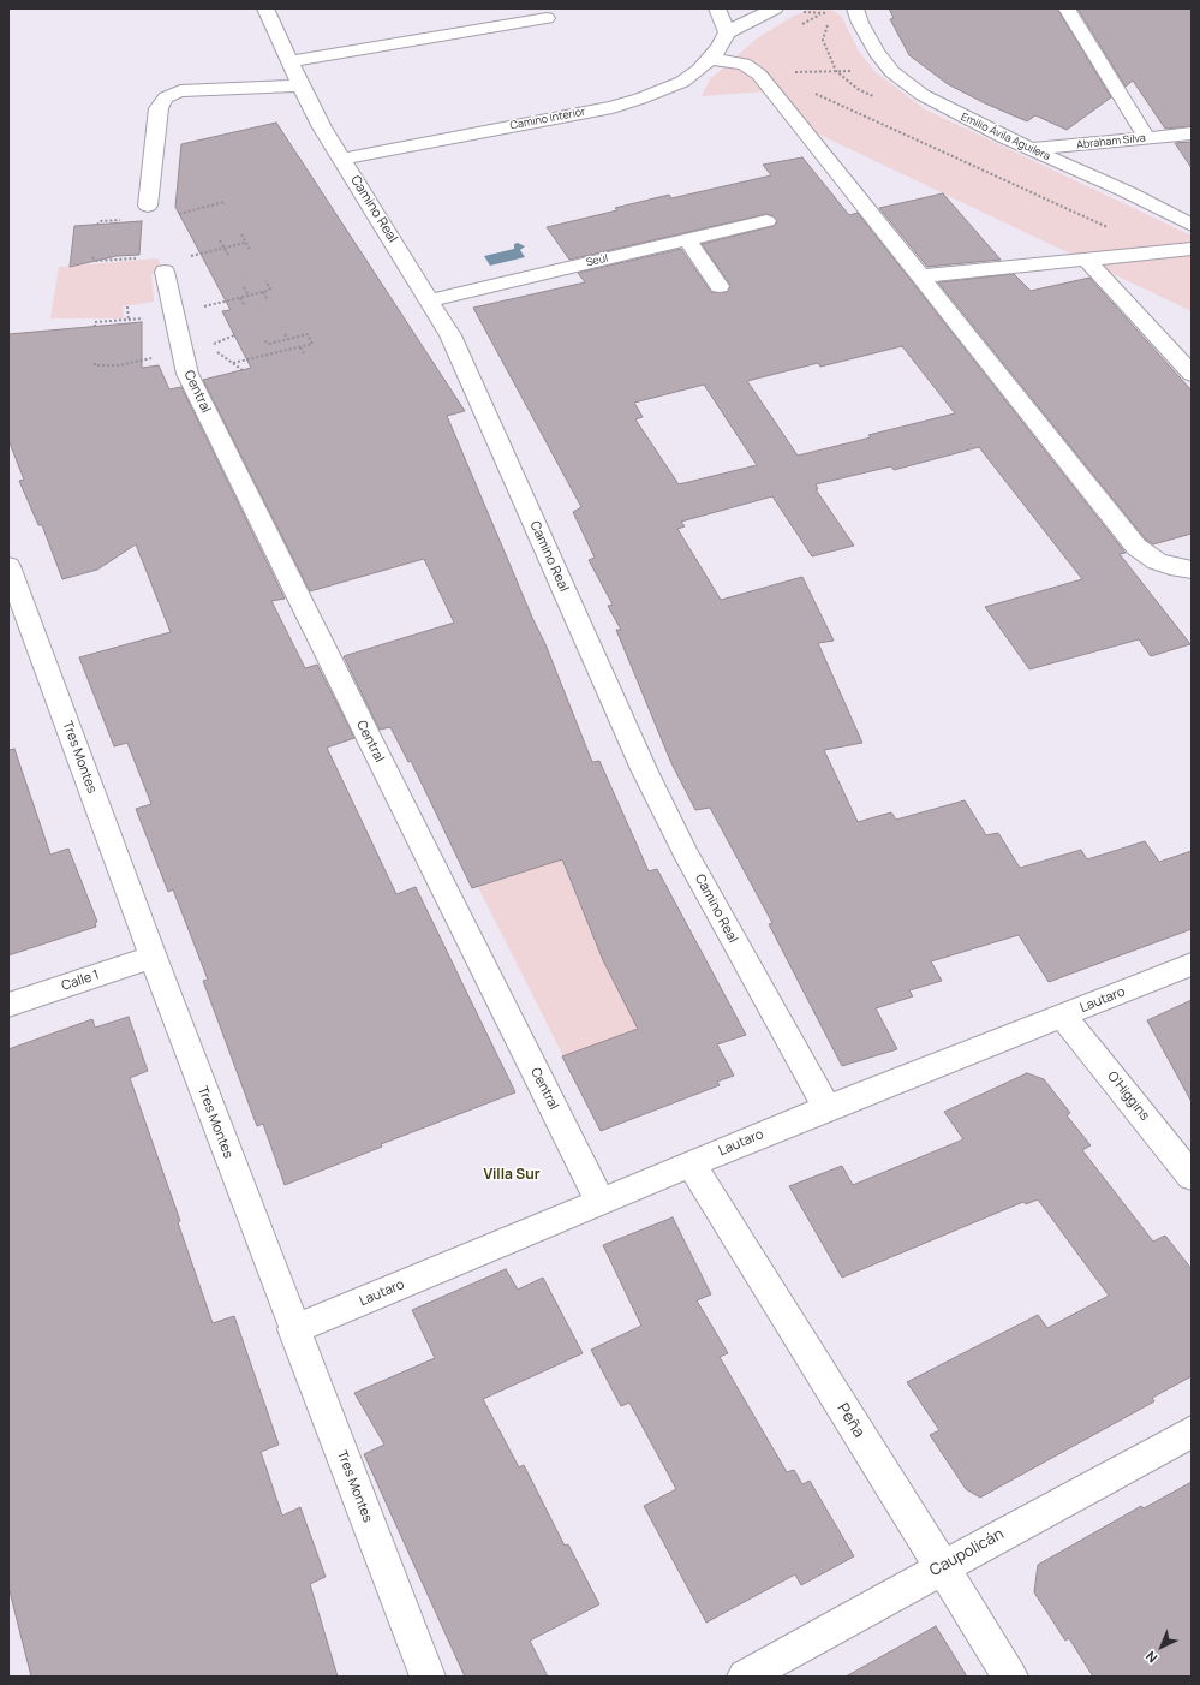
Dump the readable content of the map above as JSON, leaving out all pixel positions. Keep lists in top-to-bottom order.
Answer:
{
  "streets": {
    "street": [
      "Camino Interior",
      "Emilio Ávila Aguilera",
      "Abraham Silva",
      "Camino Real",
      "Seúl",
      "Central",
      "Tres Montes",
      "Calle 1",
      "Lautaro",
      "O'Higgins",
      "Peña",
      "Caupolicán"
    ]
  },
  "crossings": [
    ["Camino Interior", "Camino Real"],
    ["Emilio Ávila Aguilera", "Abraham Silva"],
    ["Camino Real", "Seúl"],
    ["Camino Real", "Lautaro"],
    ["Central", "Lautaro"],
    ["Tres Montes", "Calle 1"],
    ["Tres Montes", "Lautaro"],
    ["Lautaro", "O'Higgins"],
    ["Lautaro", "Peña"],
    ["Peña", "Caupolicán"]
  ],
  "districts": ["Villa Sur"],
  "north": "bottom left"
}
